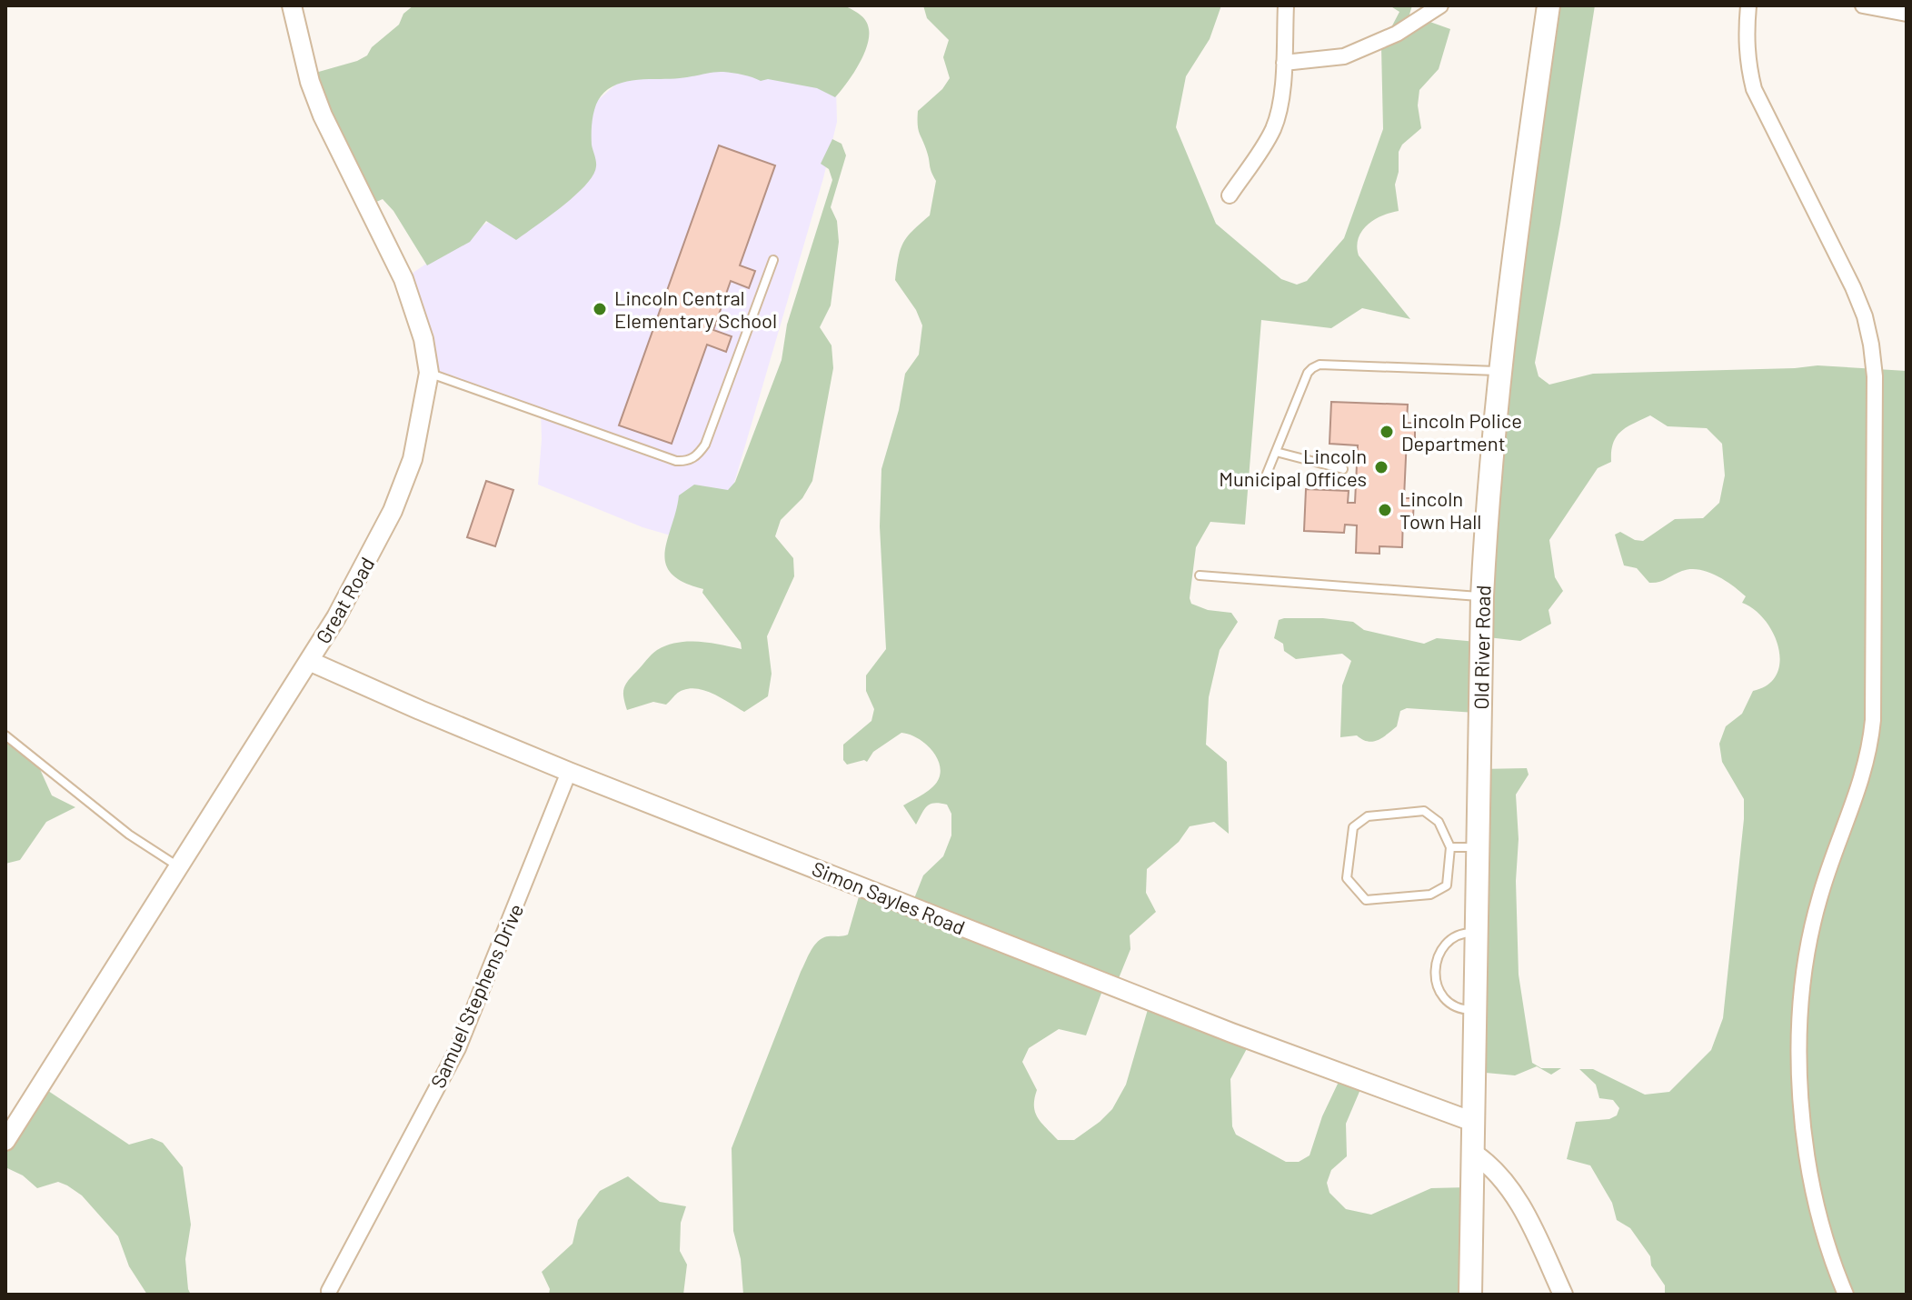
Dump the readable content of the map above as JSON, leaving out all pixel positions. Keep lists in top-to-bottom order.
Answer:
{
  "streets": {
    "main road": ["Old River Road"],
    "street": ["Great Road", "Simon Sayles Road", "Samuel Stephens Drive"]
  },
  "crossings": [
    ["Great Road", "Simon Sayles Road"],
    ["Old River Road", "Simon Sayles Road"],
    ["Simon Sayles Road", "Samuel Stephens Drive"]
  ],
  "places": [
    "Lincoln Central Elementary School",
    "Lincoln Police Department",
    "Lincoln Municipal Offices",
    "Lincoln Town Hall"
  ]
}
